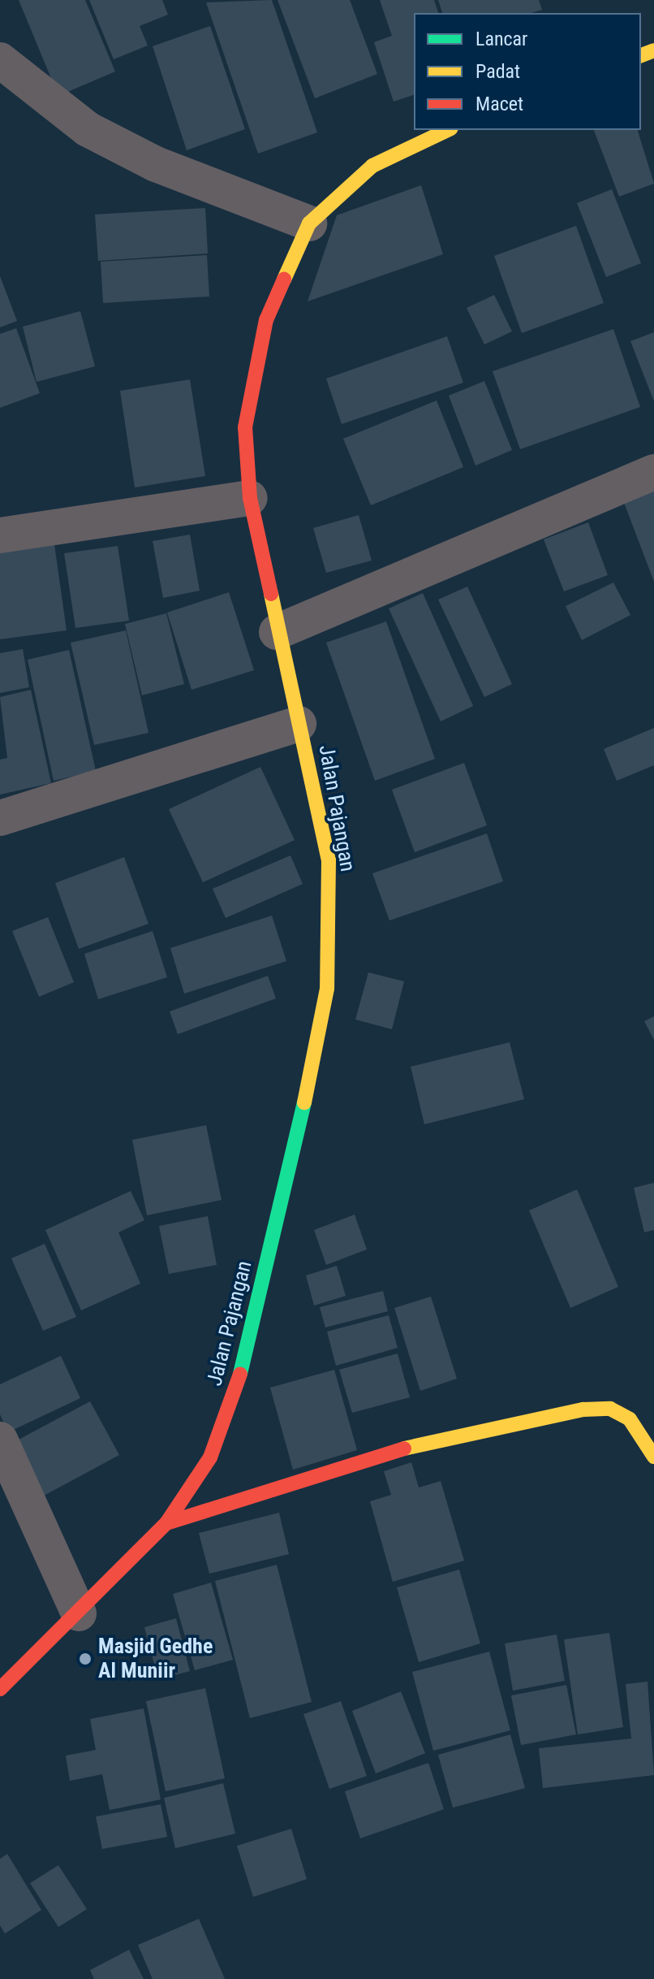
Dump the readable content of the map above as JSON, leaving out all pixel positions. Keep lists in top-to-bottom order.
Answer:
{
  "streets": {
    "main road": ["Jalan Pajangan"]
  },
  "places": ["Masjid Gedhe Al Muniir"],
  "legend": ["Lancar", "Padat", "Macet"]
}
